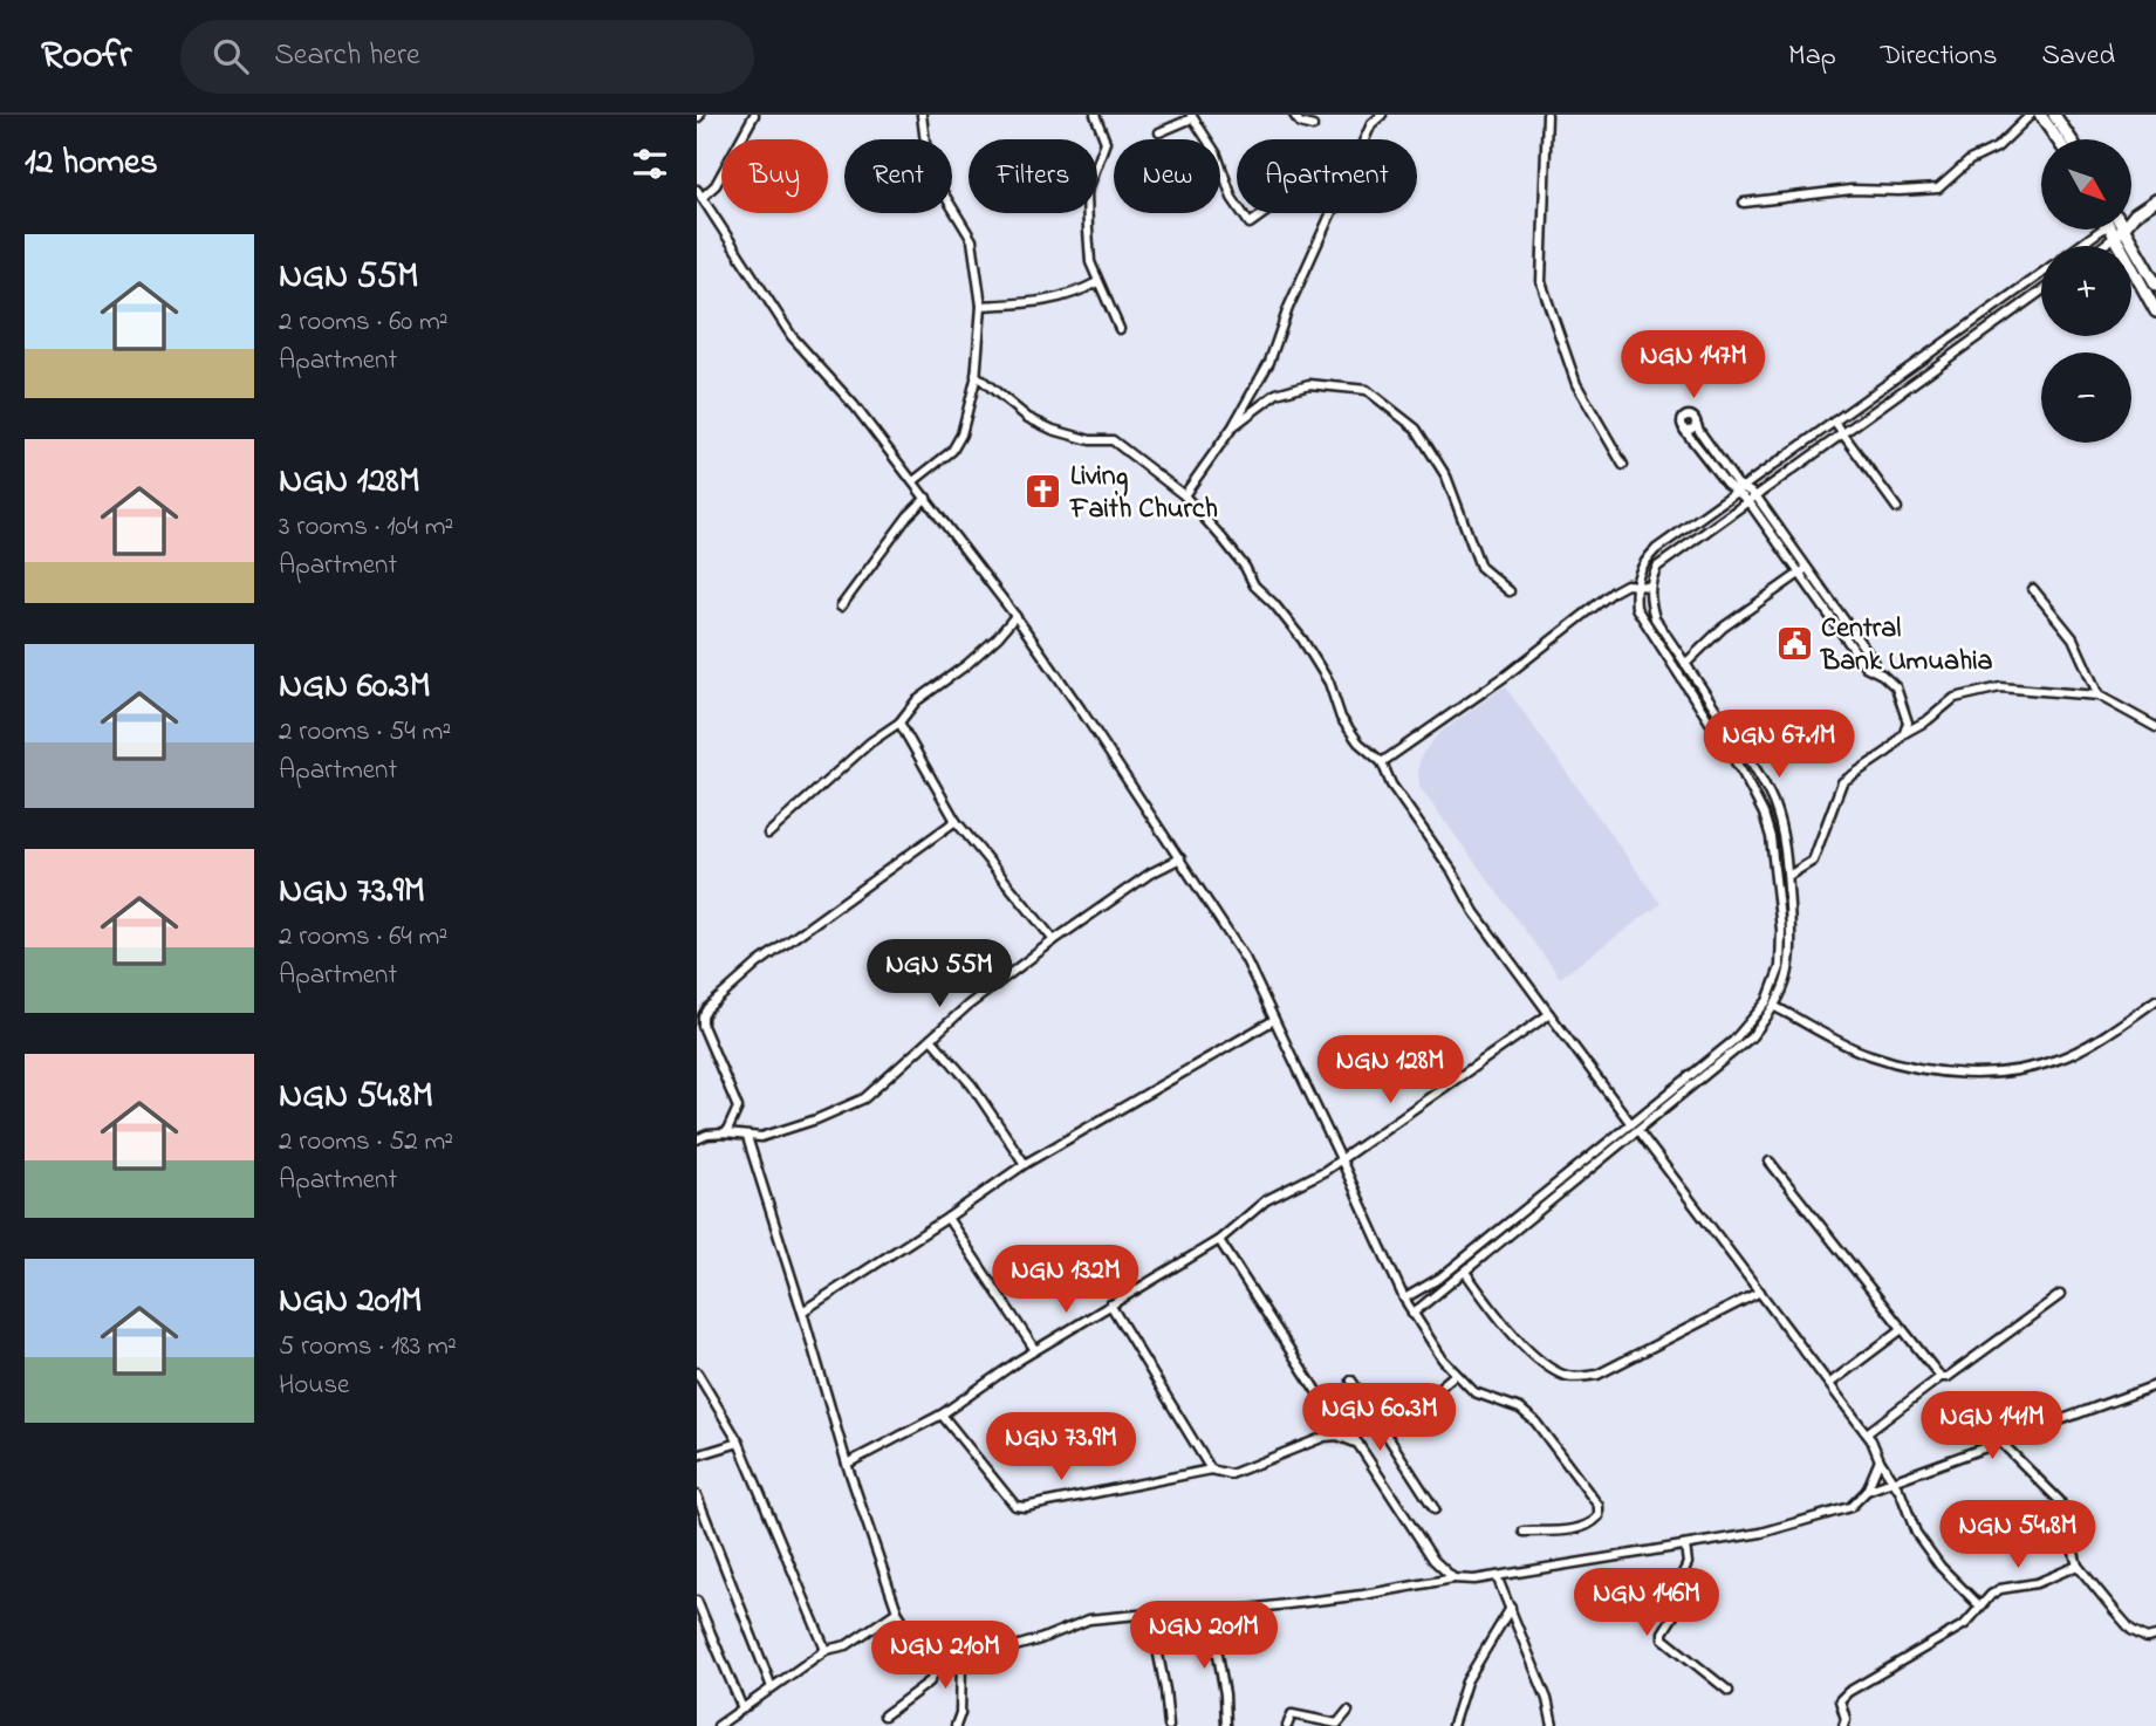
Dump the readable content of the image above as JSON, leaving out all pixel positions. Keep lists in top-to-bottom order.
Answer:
{
  "places": {
    "church": ["Living Faith Church"],
    "public building": ["Central Bank Umuahia"]
  },
  "north": "bottom right",
  "page": {
    "header": "Roofr",
    "search": "Search here",
    "nav": ["Map", "Directions", "Saved"],
    "heading": "12 homes",
    "map_buttons": ["+", "−"],
    "chip": [
      "Buy",
      "Rent",
      "Filters",
      "New",
      "Apartment"
    ],
    "list": [
      {
        "name": "NGN 55M",
        "note": "2 rooms · 60 m² · Apartment"
      },
      {
        "name": "NGN 128M",
        "note": "3 rooms · 104 m² · Apartment"
      },
      {
        "name": "NGN 60.3M",
        "note": "2 rooms · 54 m² · Apartment"
      },
      {
        "name": "NGN 73.9M",
        "note": "2 rooms · 64 m² · Apartment"
      },
      {
        "name": "NGN 54.8M",
        "note": "2 rooms · 52 m² · Apartment"
      },
      {
        "name": "NGN 201M",
        "note": "5 rooms · 183 m² · House"
      }
    ],
    "price": [
      "NGN 147M",
      "NGN 67.1M",
      "NGN 55M",
      "NGN 128M",
      "NGN 132M",
      "NGN 60.3M",
      "NGN 141M",
      "NGN 73.9M",
      "NGN 54.8M",
      "NGN 146M",
      "NGN 201M",
      "NGN 210M"
    ]
  }
}
